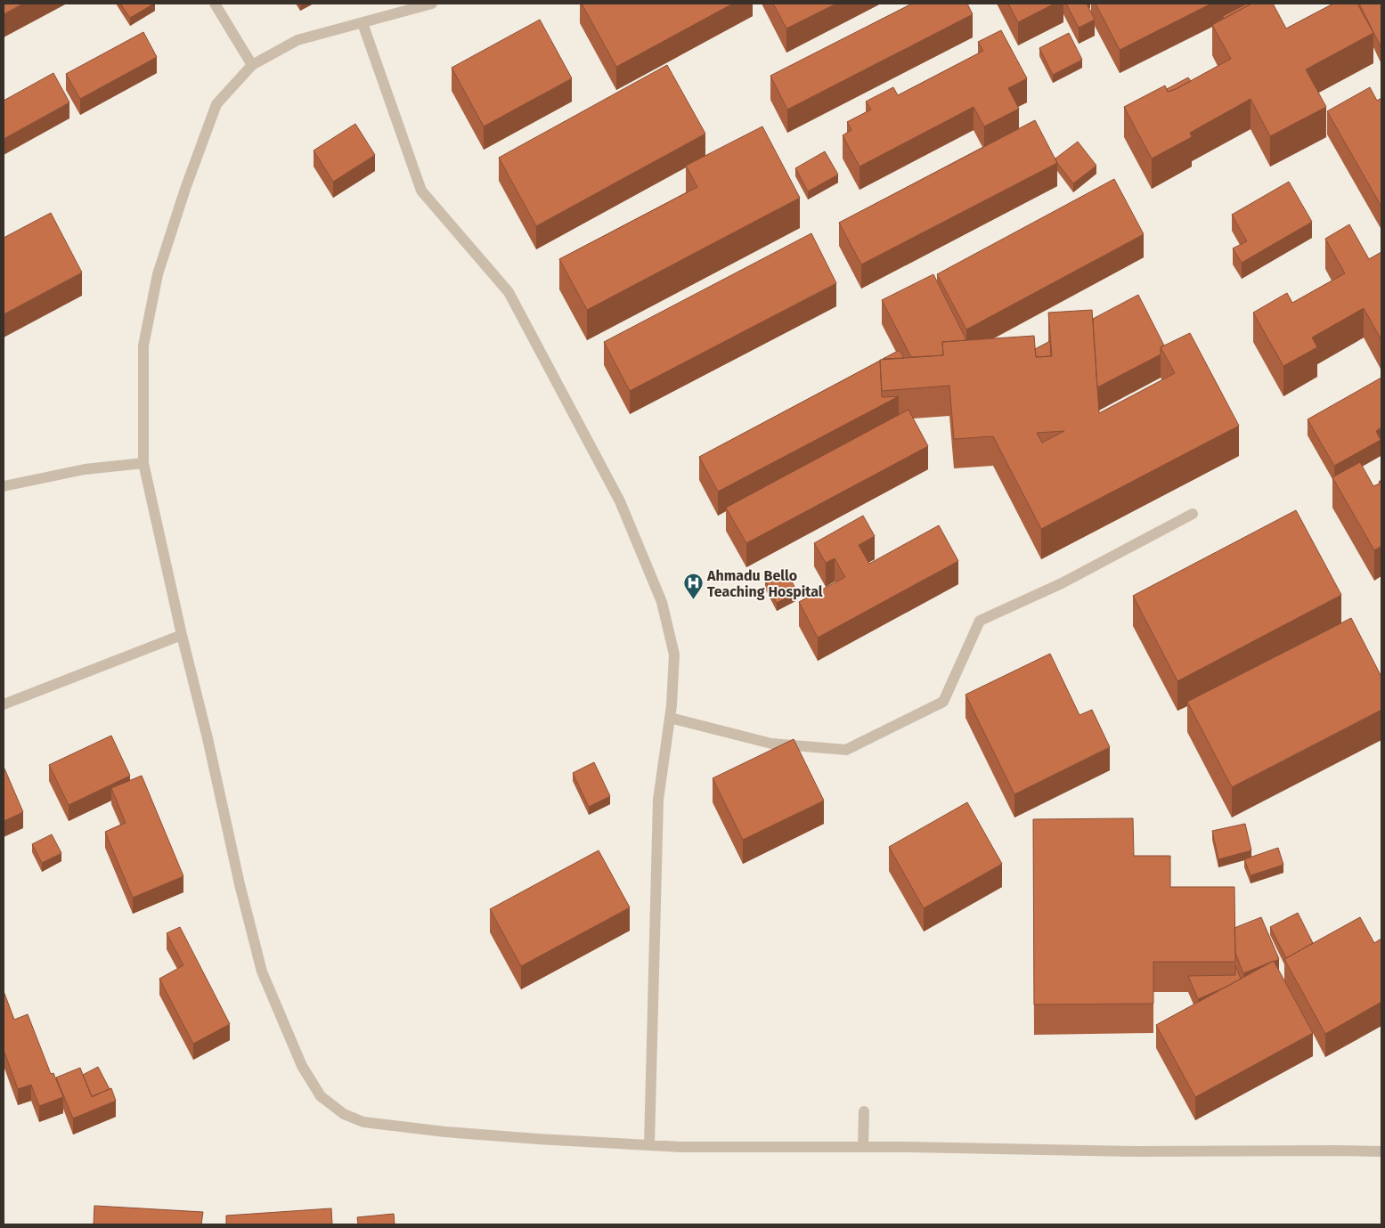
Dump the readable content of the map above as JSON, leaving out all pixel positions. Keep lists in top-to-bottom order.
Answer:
{
  "places": {
    "hospital": ["Ahmadu Bello Teaching Hospital"]
  }
}
